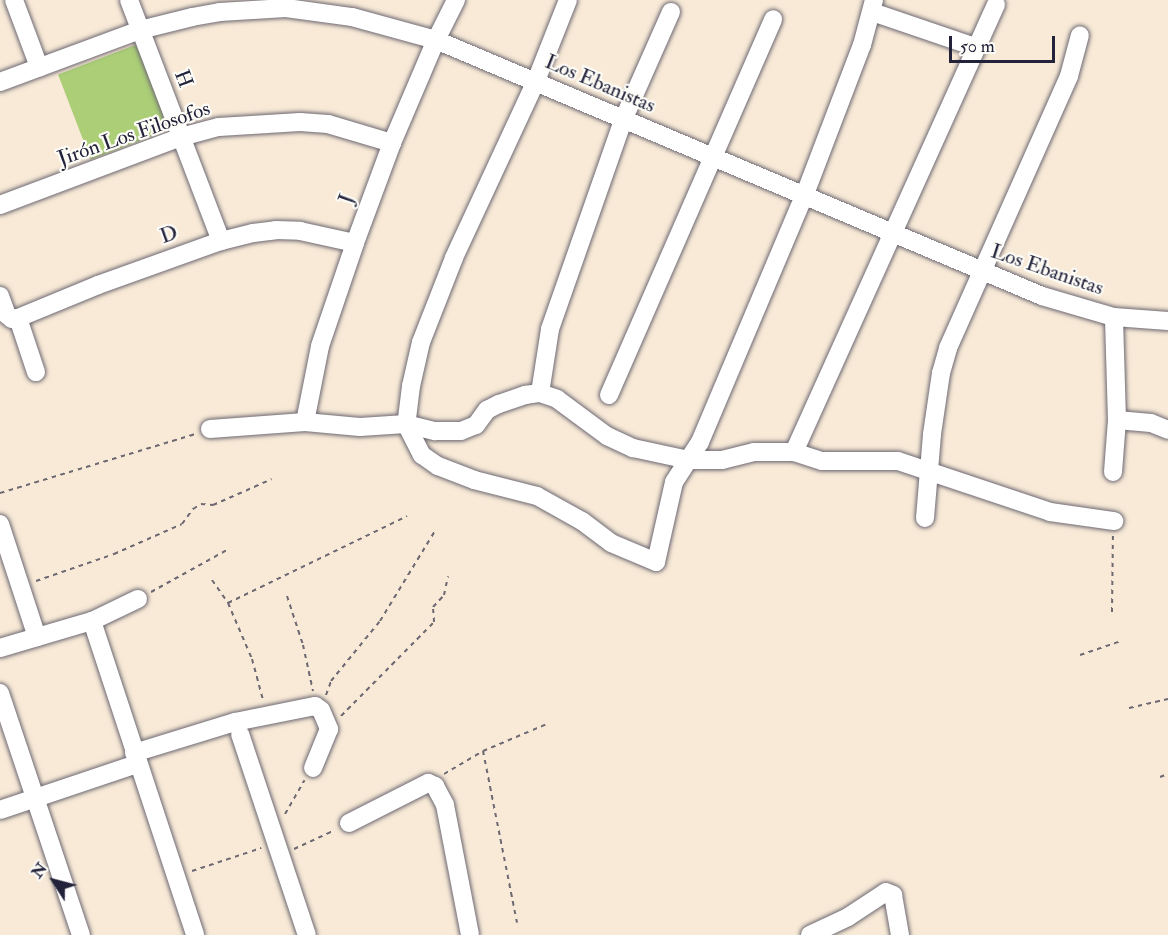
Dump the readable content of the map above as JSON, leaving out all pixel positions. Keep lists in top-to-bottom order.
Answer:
{
  "streets": {
    "street": [
      "H",
      "Los Ebanistas",
      "Jirón Los Filosofos",
      "J",
      "D"
    ]
  },
  "crossings": [
    ["H", "Los Ebanistas"],
    ["H", "Jirón Los Filosofos"],
    ["H", "D"],
    ["Los Ebanistas", "J"],
    ["Jirón Los Filosofos", "J"],
    ["J", "D"]
  ],
  "scale_bar": "50 m",
  "north": "top left"
}
